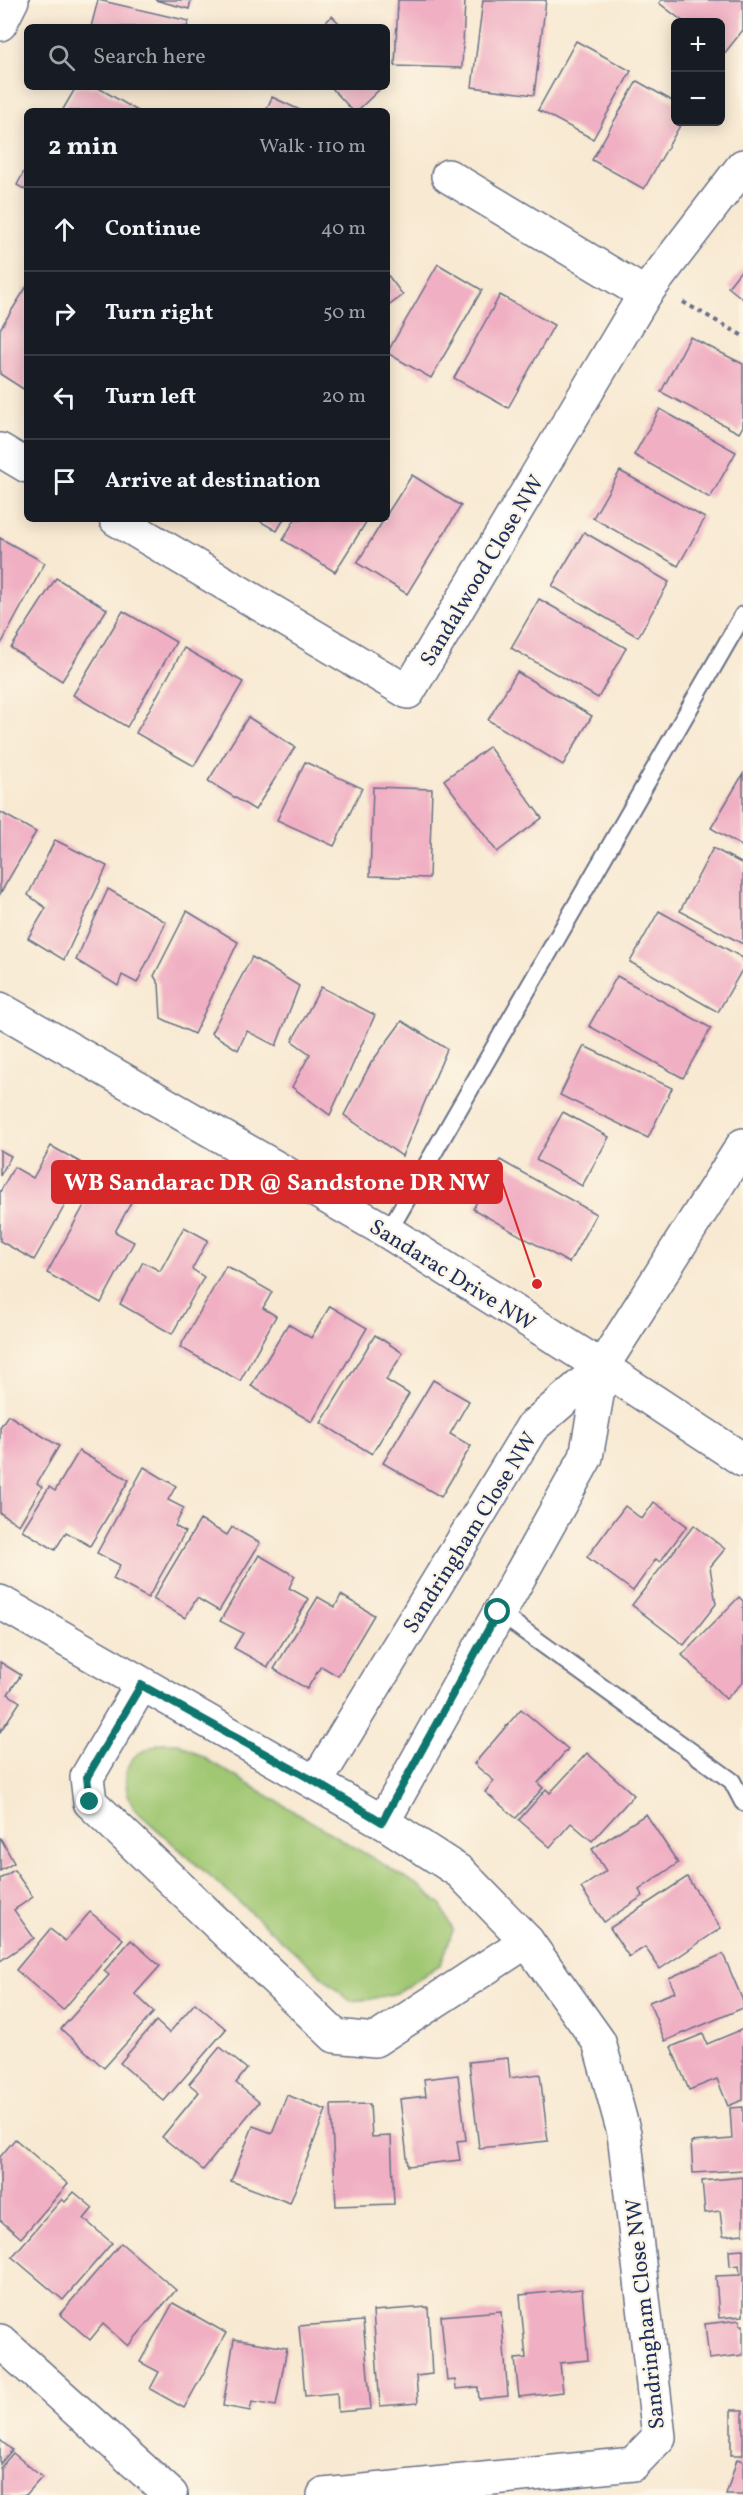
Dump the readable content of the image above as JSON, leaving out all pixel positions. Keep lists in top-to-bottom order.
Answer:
{
  "streets": {
    "street": ["Sandalwood Close NW", "Sandarac Drive NW", "Sandringham Close NW"]
  },
  "crossings": [
    ["Sandarac Drive NW", "Sandringham Close NW"]
  ],
  "places": ["WB Sandarac DR @ Sandstone DR NW"],
  "page": {
    "map_buttons": ["+", "−"],
    "search": "Search here",
    "heading": ["2 min", "Walk · 110 m"],
    "list": [
      ["Continue", "40 m"],
      ["Turn right", "50 m"],
      ["Turn left", "20 m"],
      "Arrive at destination"
    ]
  }
}
